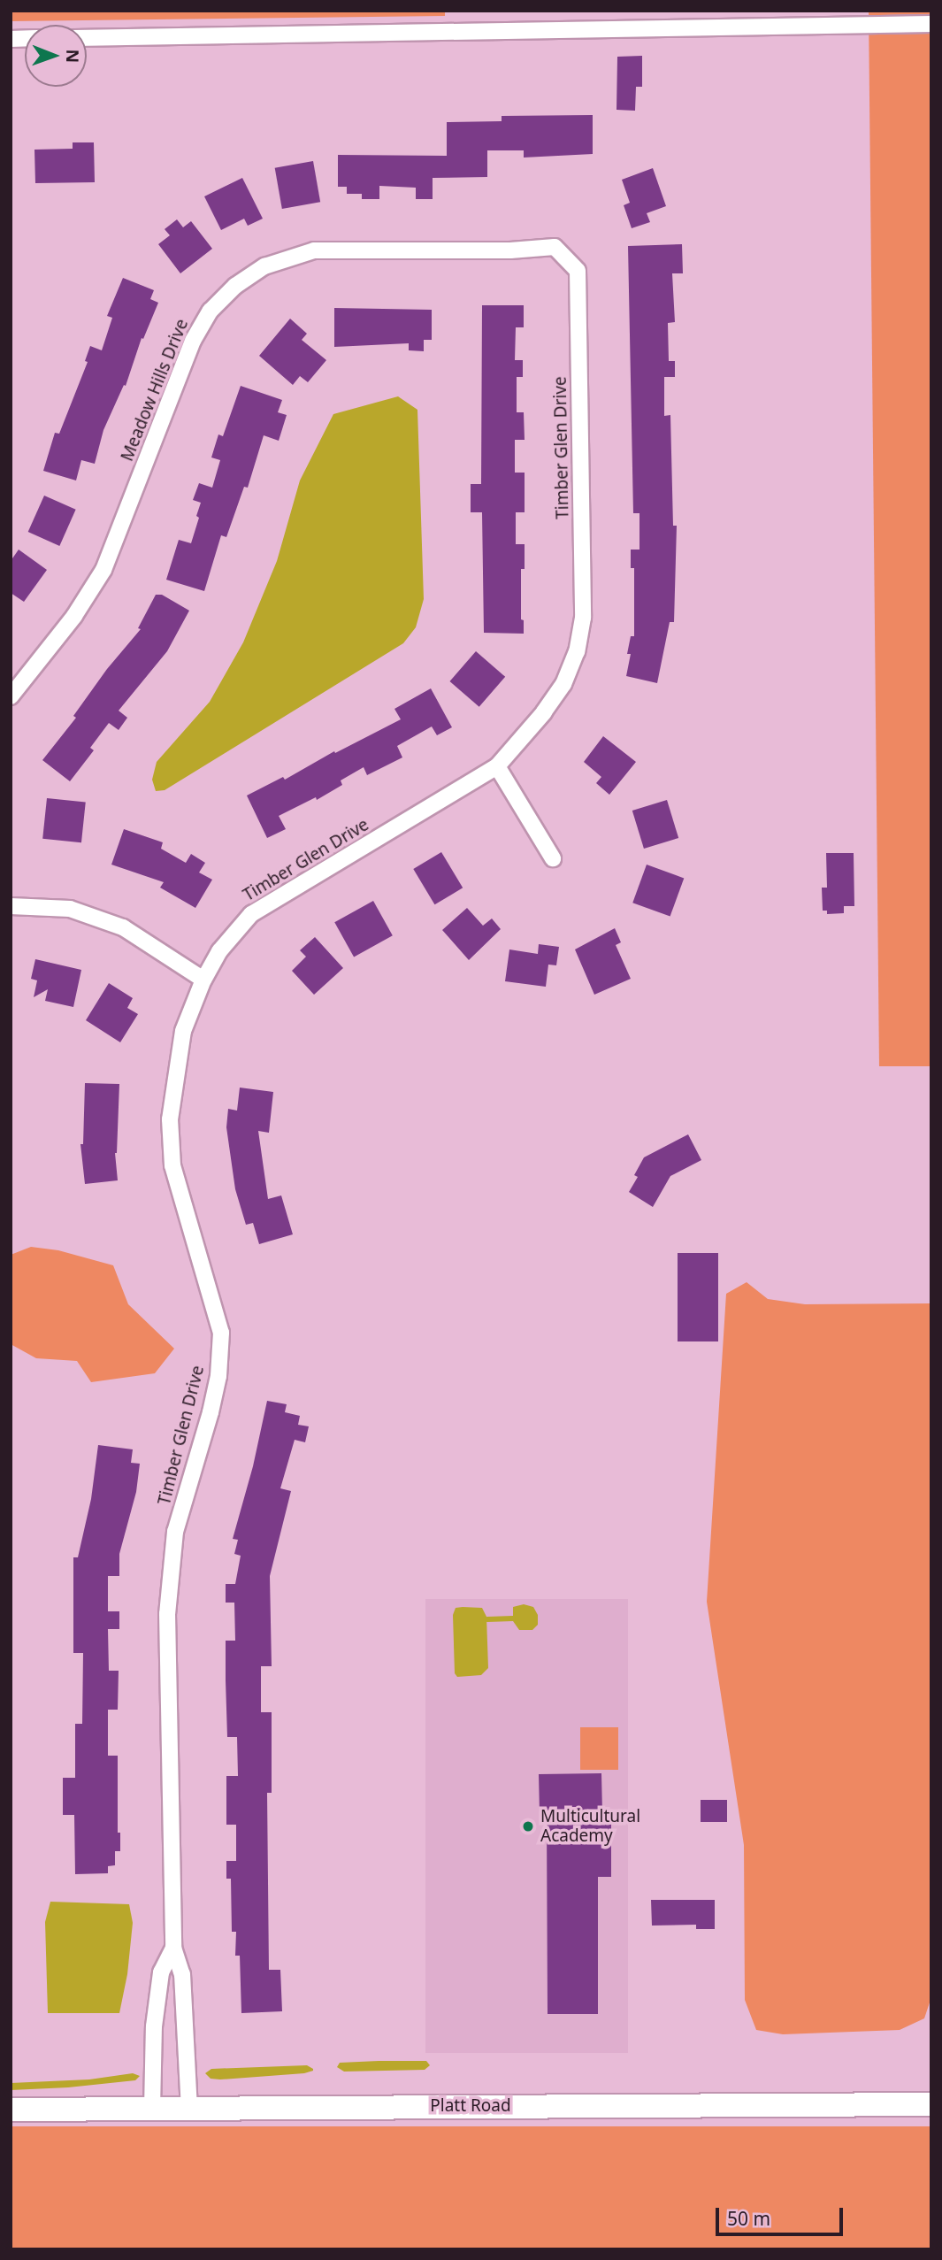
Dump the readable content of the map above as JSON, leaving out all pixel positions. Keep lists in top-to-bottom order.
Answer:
{
  "streets": {
    "main road": ["Platt Road"],
    "street": ["Meadow Hills Drive", "Timber Glen Drive"]
  },
  "crossings": [
    ["Meadow Hills Drive", "Timber Glen Drive"],
    ["Timber Glen Drive", "Platt Road"]
  ],
  "places": ["Multicultural Academy"],
  "scale_bar": "50 m",
  "north": "right"
}
